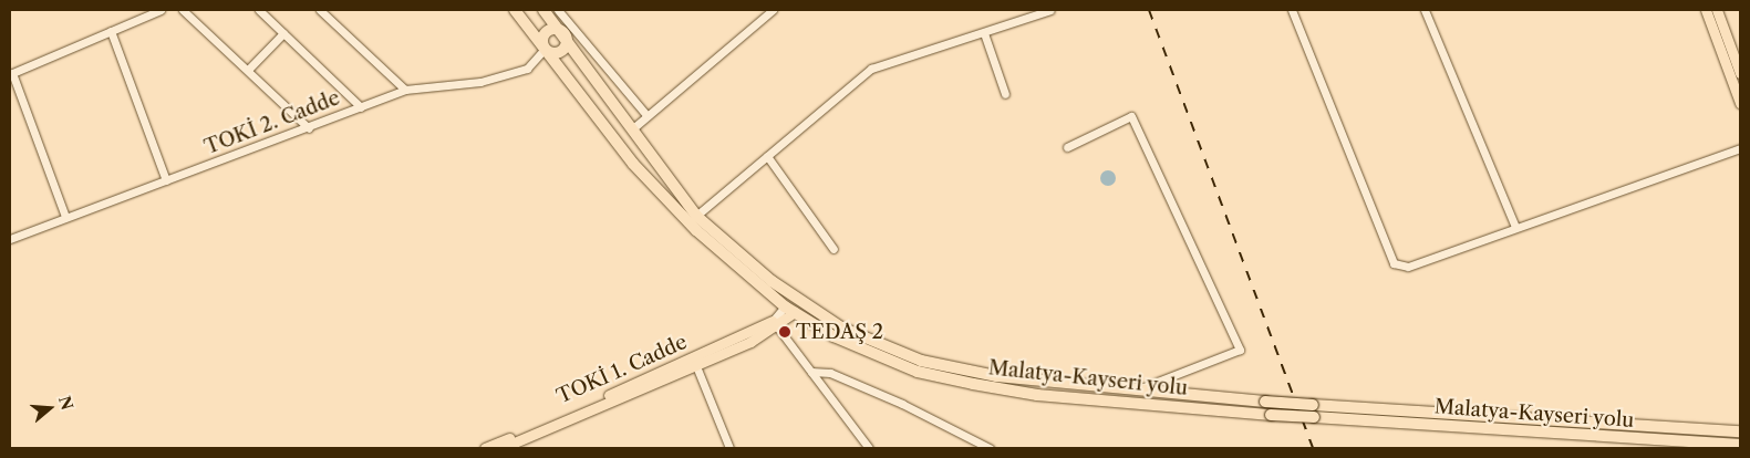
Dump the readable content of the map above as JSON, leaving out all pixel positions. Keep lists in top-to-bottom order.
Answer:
{
  "streets": {
    "highway": ["Malatya-Kayseri yolu"],
    "main road": ["TOKİ 1. Cadde"],
    "street": ["TOKİ 2. Cadde"]
  },
  "crossings": [
    ["TOKİ 2. Cadde", "Malatya-Kayseri yolu"],
    ["TOKİ 1. Cadde", "Malatya-Kayseri yolu"]
  ],
  "places": ["TEDAŞ 2"],
  "north": "right"
}
